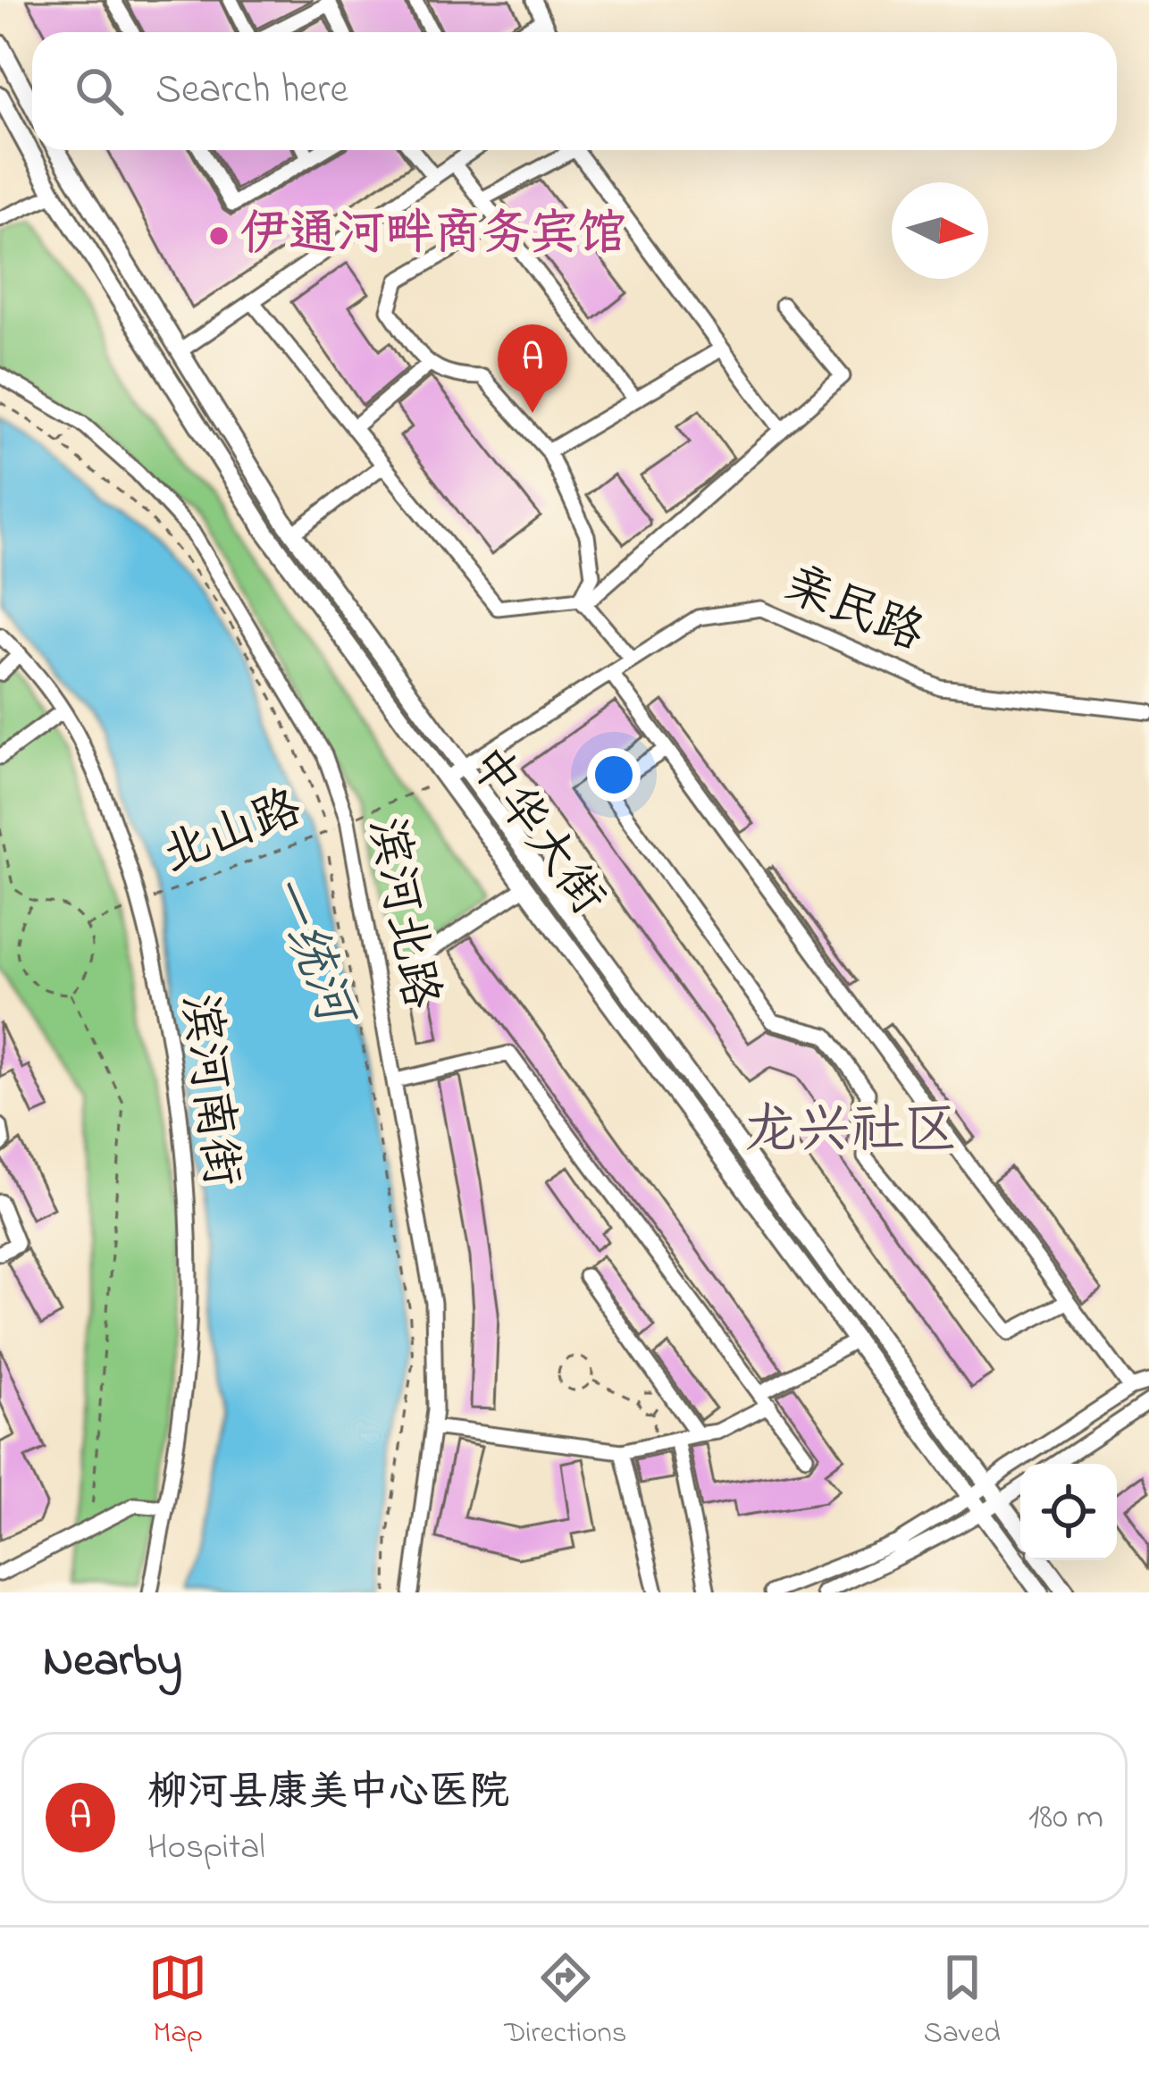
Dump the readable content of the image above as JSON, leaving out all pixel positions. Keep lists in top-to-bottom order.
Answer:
{
  "streets": {
    "main road": ["中华大街"],
    "street": ["亲民路", "滨河北路", "滨河南街"],
    "path": ["北山路"]
  },
  "crossings": [
    ["亲民路", "中华大街"],
    ["亲民路", "北山路"],
    ["中华大街", "北山路"],
    ["北山路", "滨河北路"]
  ],
  "districts": ["龙兴社区"],
  "water": ["一统河"],
  "places": ["伊通河畔商务宾馆"],
  "north": "right",
  "page": {
    "search": "Search here",
    "pins": "A",
    "heading": "Nearby",
    "list": [
      {
        "mark": "A",
        "name": "柳河县康美中心医院",
        "note": "Hospital",
        "value": "180 m"
      }
    ],
    "nav": ["Map", "Directions", "Saved"]
  }
}
